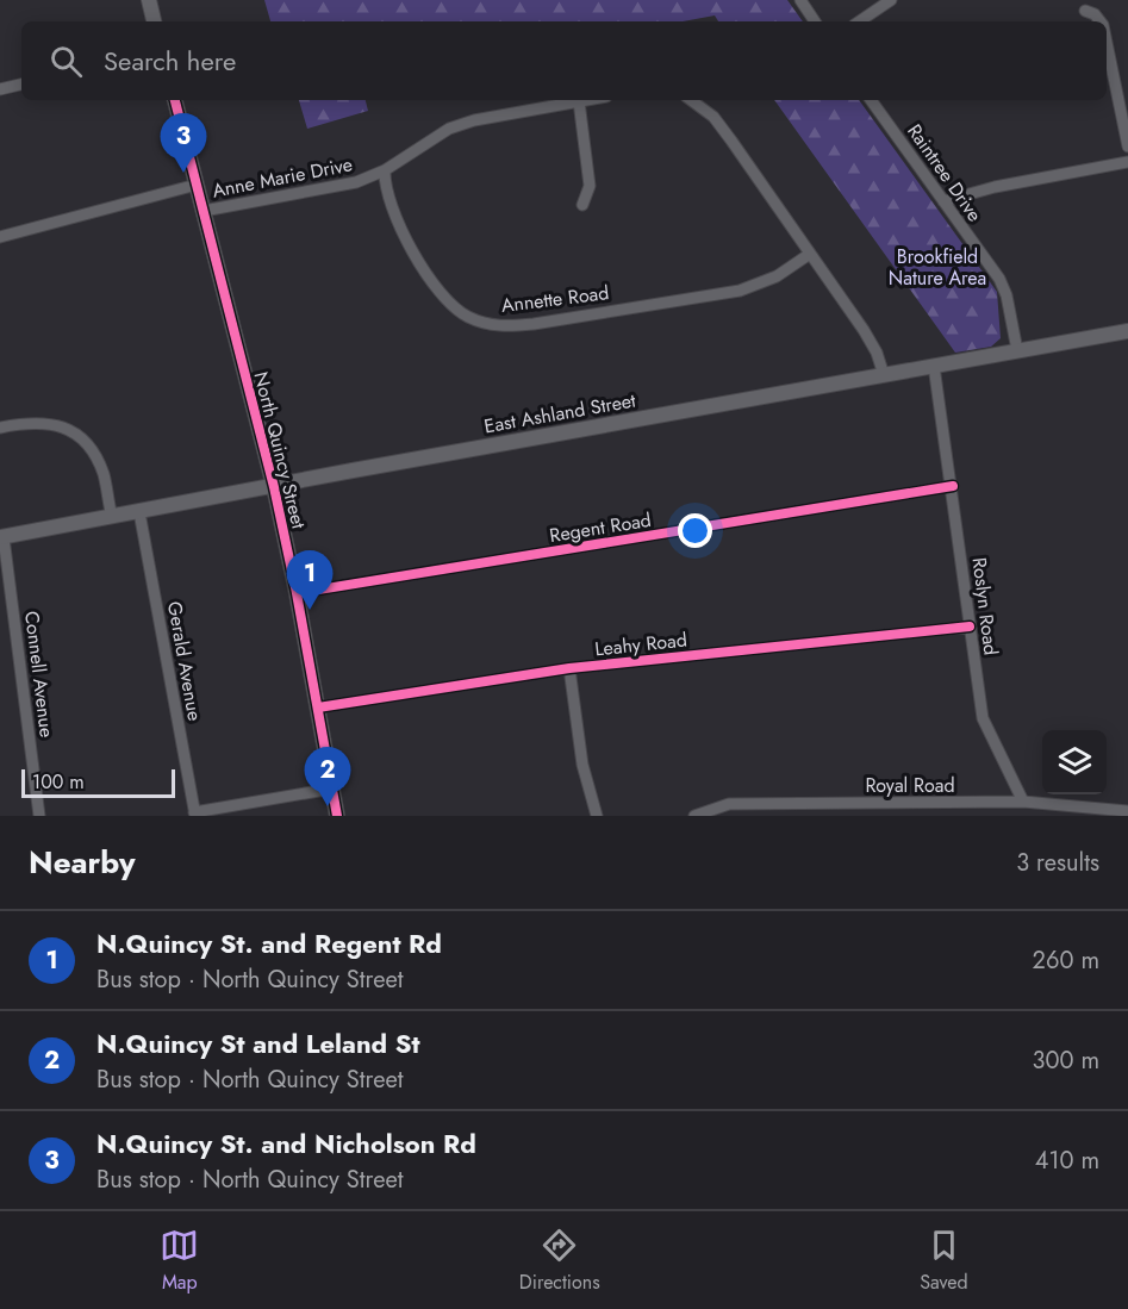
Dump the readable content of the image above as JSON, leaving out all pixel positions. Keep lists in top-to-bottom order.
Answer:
{
  "streets": {
    "main road": ["East Ashland Street", "North Quincy Street"],
    "street": [
      "Raintree Drive",
      "Anne Marie Drive",
      "Annette Road",
      "Regent Road",
      "Roslyn Road",
      "Leahy Road",
      "Gerald Avenue",
      "Connell Avenue",
      "Royal Road"
    ]
  },
  "crossings": [
    ["Raintree Drive", "East Ashland Street"],
    ["Anne Marie Drive", "Annette Road"],
    ["Anne Marie Drive", "North Quincy Street"],
    ["East Ashland Street", "North Quincy Street"],
    ["East Ashland Street", "Roslyn Road"],
    ["East Ashland Street", "Gerald Avenue"],
    ["East Ashland Street", "Connell Avenue"],
    ["North Quincy Street", "Regent Road"],
    ["North Quincy Street", "Leahy Road"],
    ["Regent Road", "Roslyn Road"],
    ["Roslyn Road", "Leahy Road"],
    ["Roslyn Road", "Royal Road"]
  ],
  "parks": ["Brookfield Nature Area"],
  "scale_bar": "100 m",
  "page": {
    "search": "Search here",
    "pins": ["3", "1", "2"],
    "scale": "100 m",
    "heading": ["Nearby", "3 results"],
    "list": [
      {
        "mark": "1",
        "name": "N.Quincy St. and Regent Rd",
        "note": "Bus stop · North Quincy Street",
        "value": "260 m"
      },
      {
        "mark": "2",
        "name": "N.Quincy St and Leland St",
        "note": "Bus stop · North Quincy Street",
        "value": "300 m"
      },
      {
        "mark": "3",
        "name": "N.Quincy St. and Nicholson Rd",
        "note": "Bus stop · North Quincy Street",
        "value": "410 m"
      }
    ],
    "nav": ["Map", "Directions", "Saved"]
  }
}
